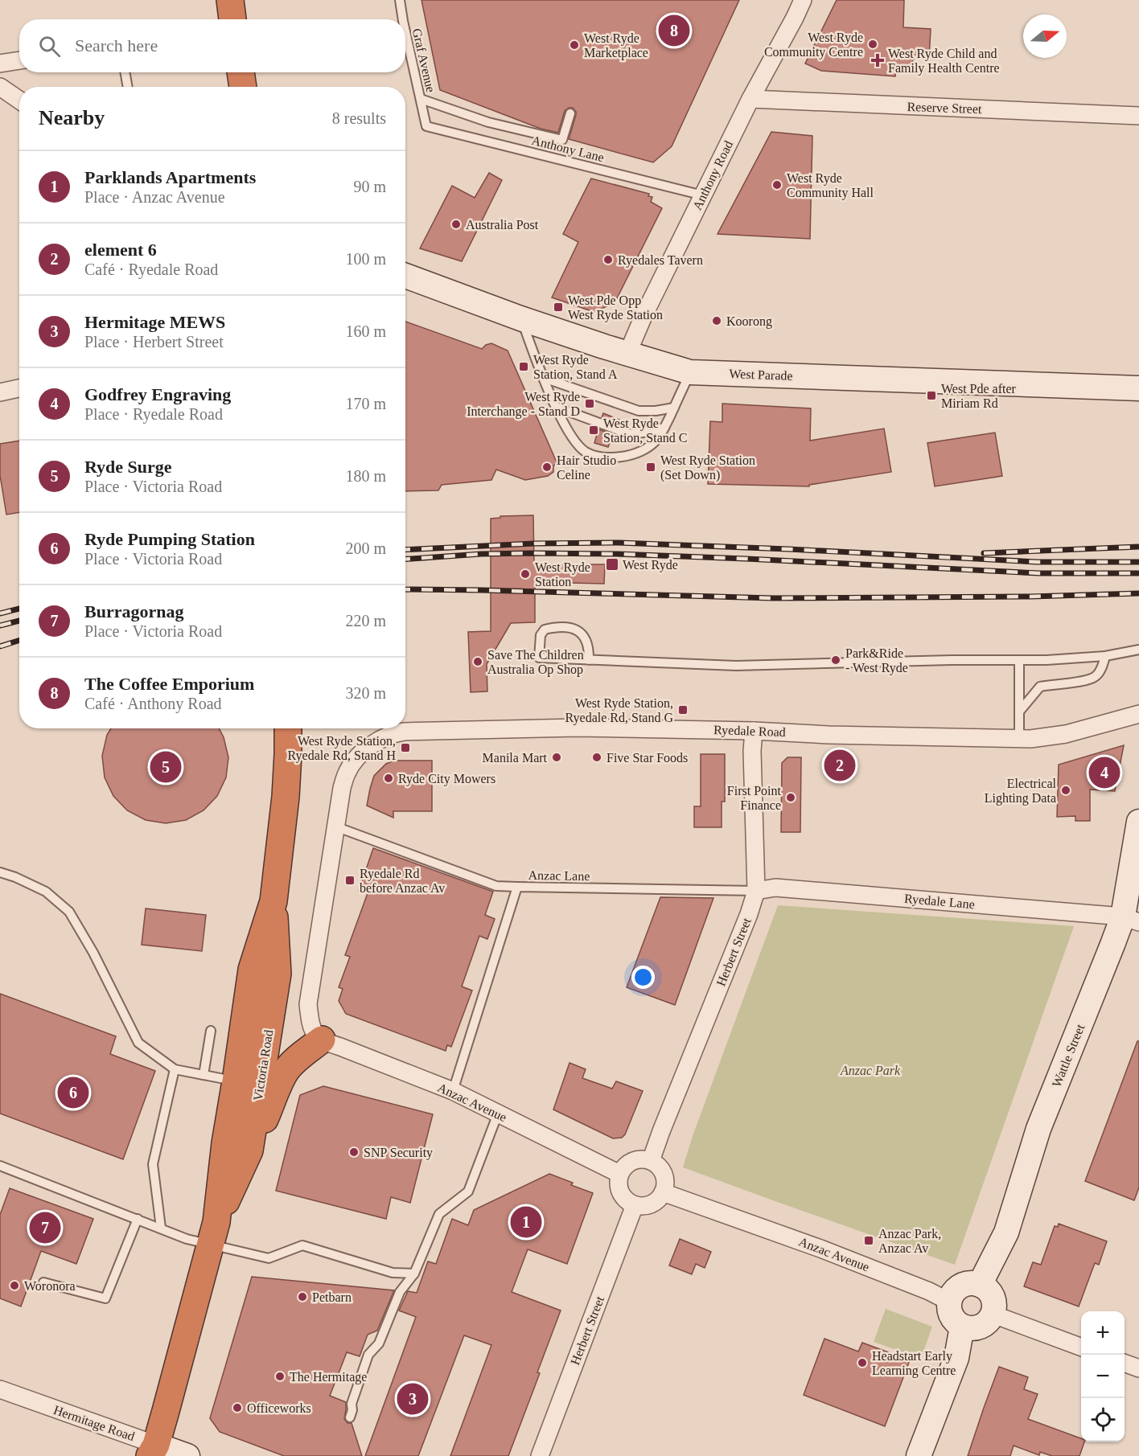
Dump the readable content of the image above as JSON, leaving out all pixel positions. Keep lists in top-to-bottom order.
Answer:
{
  "streets": {
    "highway": ["Victoria Road"],
    "street": [
      "Reserve Street",
      "Anthony Road",
      "West Parade",
      "Ryedale Road",
      "Ryedale Lane",
      "Herbert Street",
      "Wattle Street",
      "Anzac Avenue",
      "Hermitage Road"
    ],
    "lane": ["Graf Avenue", "Anthony Lane", "Anzac Lane"]
  },
  "crossings": [
    ["Graf Avenue", "Anthony Lane"],
    ["Reserve Street", "Anthony Road"],
    ["Anthony Lane", "Anthony Road"],
    ["Anthony Road", "West Parade"],
    ["Ryedale Road", "Herbert Street"],
    ["Anzac Lane", "Ryedale Lane"],
    ["Anzac Lane", "Herbert Street"],
    ["Anzac Lane", "Anzac Avenue"],
    ["Ryedale Lane", "Herbert Street"],
    ["Ryedale Lane", "Wattle Street"],
    ["Herbert Street", "Anzac Avenue"],
    ["Wattle Street", "Anzac Avenue"],
    ["Victoria Road", "Hermitage Road"]
  ],
  "parks": ["Anzac Park"],
  "places": {
    "other": [
      "West Ryde Community Centre",
      "West Ryde Marketplace",
      "West Ryde Community Hall",
      "Australia Post",
      "Ryedales Tavern",
      "Koorong",
      "Hair Studio Celine",
      "West Ryde Station",
      "Park&Ride - West Ryde",
      "Save The Children Australia Op Shop",
      "Manila Mart",
      "Five Star Foods",
      "Ryde City Mowers",
      "Electrical Lighting Data",
      "First Point Finance",
      "SNP Security",
      "Woronora",
      "Petbarn",
      "Headstart Early Learning Centre",
      "The Hermitage",
      "Officeworks"
    ],
    "health": ["West Ryde Child and Family Health Centre"],
    "transit": [
      "West Pde Opp West Ryde Station",
      "West Ryde Station, Stand A",
      "West Pde after Miriam Rd",
      "West Ryde Interchange - Stand D",
      "West Ryde Station, Stand C",
      "West Ryde Station (Set Down)",
      "West Ryde",
      "West Ryde Station, Ryedale Rd, Stand G",
      "West Ryde Station, Ryedale Rd, Stand H",
      "Ryedale Rd before Anzac Av",
      "Anzac Park, Anzac Av"
    ]
  },
  "north": "right",
  "page": {
    "pins": [
      "8",
      "2",
      "5",
      "4",
      "6",
      "1",
      "7",
      "3"
    ],
    "search": "Search here",
    "heading": ["Nearby", "8 results"],
    "list": [
      {
        "mark": "1",
        "name": "Parklands Apartments",
        "note": "Place · Anzac Avenue",
        "value": "90 m"
      },
      {
        "mark": "2",
        "name": "element 6",
        "note": "Café · Ryedale Road",
        "value": "100 m"
      },
      {
        "mark": "3",
        "name": "Hermitage MEWS",
        "note": "Place · Herbert Street",
        "value": "160 m"
      },
      {
        "mark": "4",
        "name": "Godfrey Engraving",
        "note": "Place · Ryedale Road",
        "value": "170 m"
      },
      {
        "mark": "5",
        "name": "Ryde Surge",
        "note": "Place · Victoria Road",
        "value": "180 m"
      },
      {
        "mark": "6",
        "name": "Ryde Pumping Station",
        "note": "Place · Victoria Road",
        "value": "200 m"
      },
      {
        "mark": "7",
        "name": "Burragornag",
        "note": "Place · Victoria Road",
        "value": "220 m"
      },
      {
        "mark": "8",
        "name": "The Coffee Emporium",
        "note": "Café · Anthony Road",
        "value": "320 m"
      }
    ],
    "map_buttons": ["+", "−"]
  }
}
